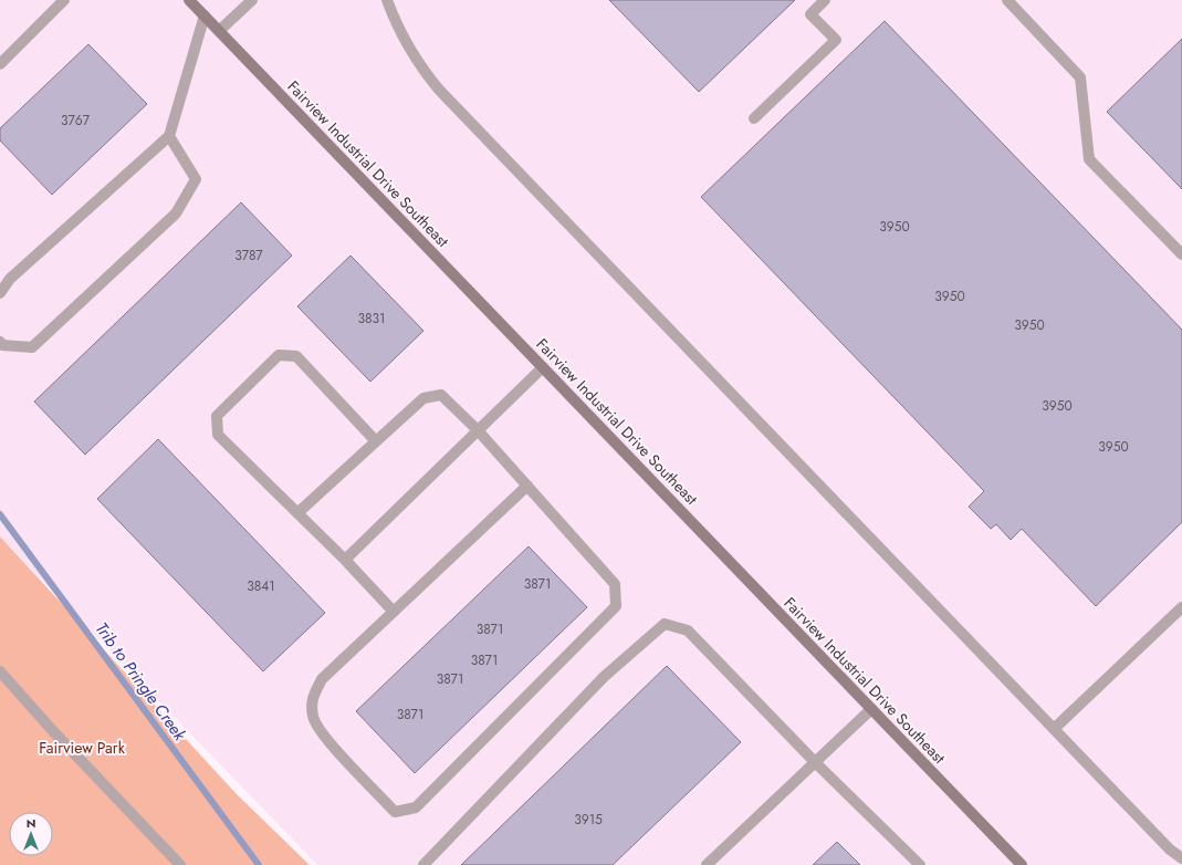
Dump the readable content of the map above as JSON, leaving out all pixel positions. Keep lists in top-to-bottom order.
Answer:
{
  "streets": {
    "main road": ["Fairview Industrial Drive Southeast"]
  },
  "water": ["Trib to Pringle Creek"],
  "parks": ["Fairview Park"],
  "house_numbers": [
    "3767",
    "3950",
    "3787",
    "3950",
    "3831",
    "3950",
    "3950",
    "3950",
    "3871",
    "3841",
    "3871",
    "3871",
    "3871",
    "3871",
    "3915"
  ],
  "north": "top"
}
